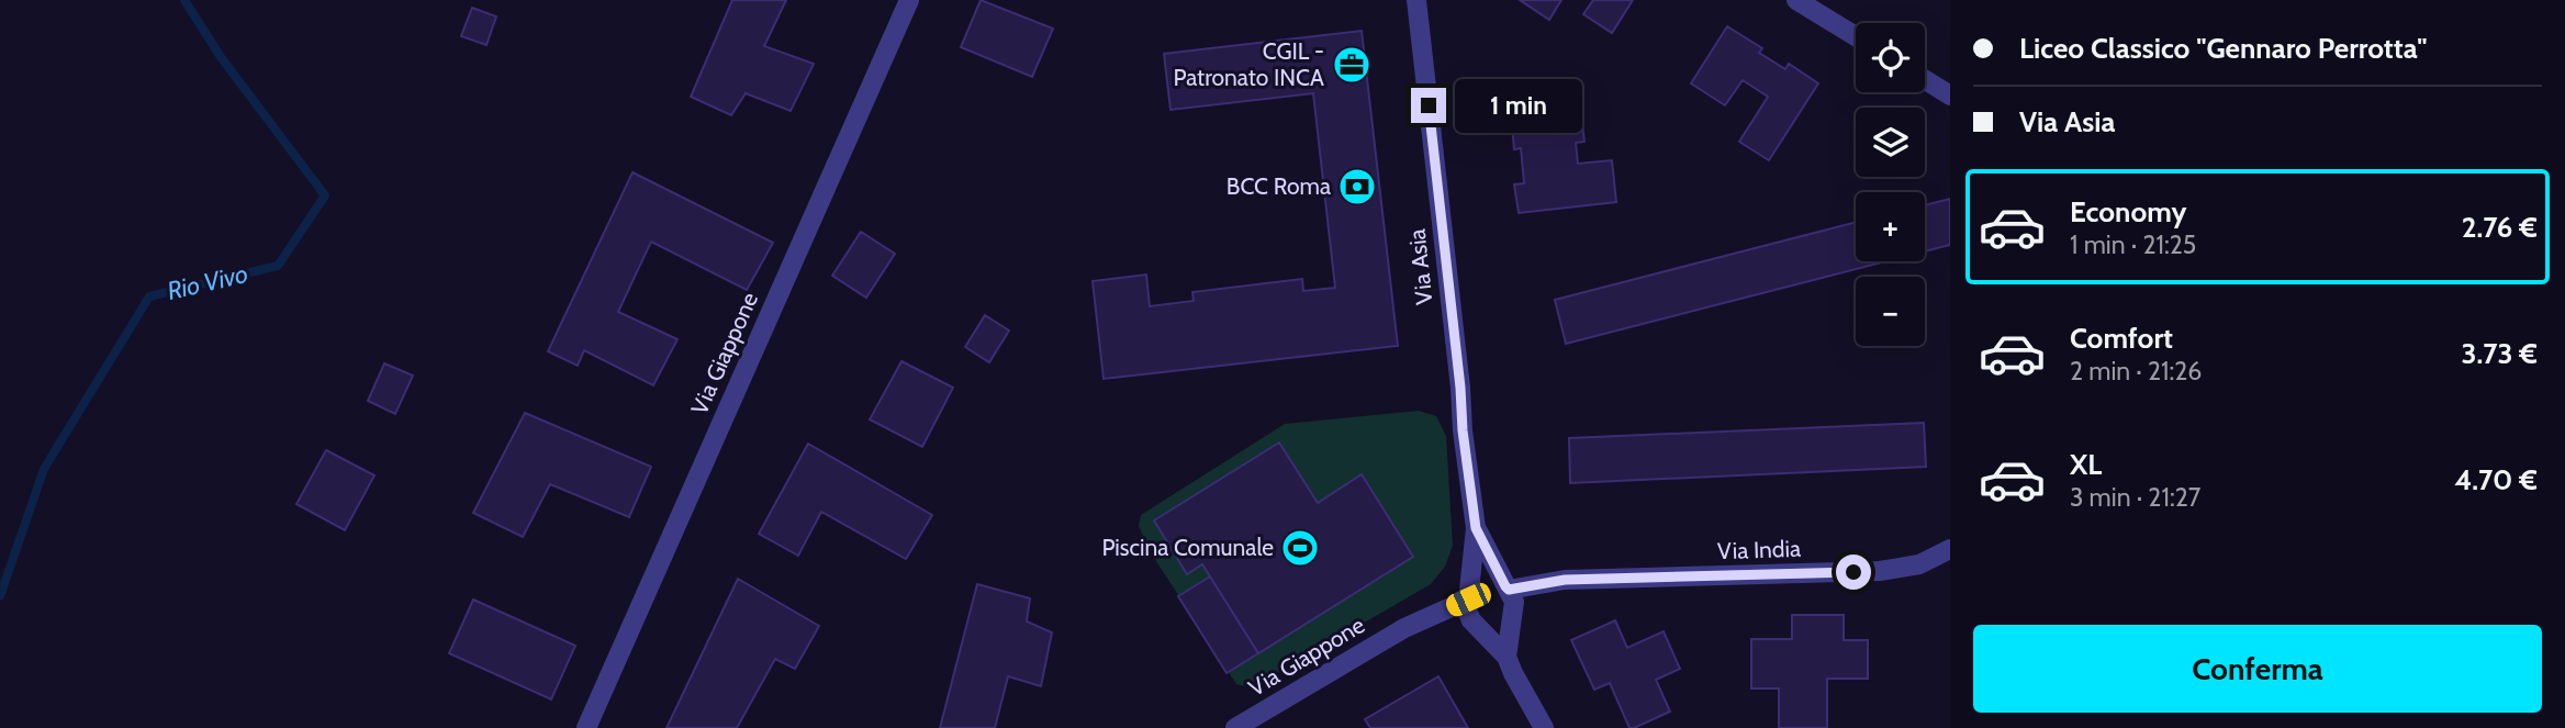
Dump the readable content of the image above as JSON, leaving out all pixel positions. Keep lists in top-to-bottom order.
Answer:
{
  "streets": {
    "street": ["Via Asia", "Via Giappone", "Via India"]
  },
  "crossings": [
    ["Via Asia", "Via Giappone"],
    ["Via Asia", "Via India"],
    ["Via Giappone", "Via India"]
  ],
  "water": ["Rio Vivo"],
  "places": {
    "office": ["CGIL - Patronato INCA"],
    "bank": ["BCC Roma"],
    "sports": ["Piscina Comunale"]
  },
  "page": {
    "banner": ["Liceo Classico \"Gennaro Perrotta\"", "Via Asia"],
    "map_buttons": ["+", "−"],
    "bubble": "1 min",
    "list": [
      {
        "name": "Economy",
        "note": "1 min · 21:25",
        "value": "2.76 €"
      },
      {
        "name": "Comfort",
        "note": "2 min · 21:26",
        "value": "3.73 €"
      },
      {
        "name": "XL",
        "note": "3 min · 21:27",
        "value": "4.70 €"
      }
    ],
    "buttons": "Conferma"
  }
}
